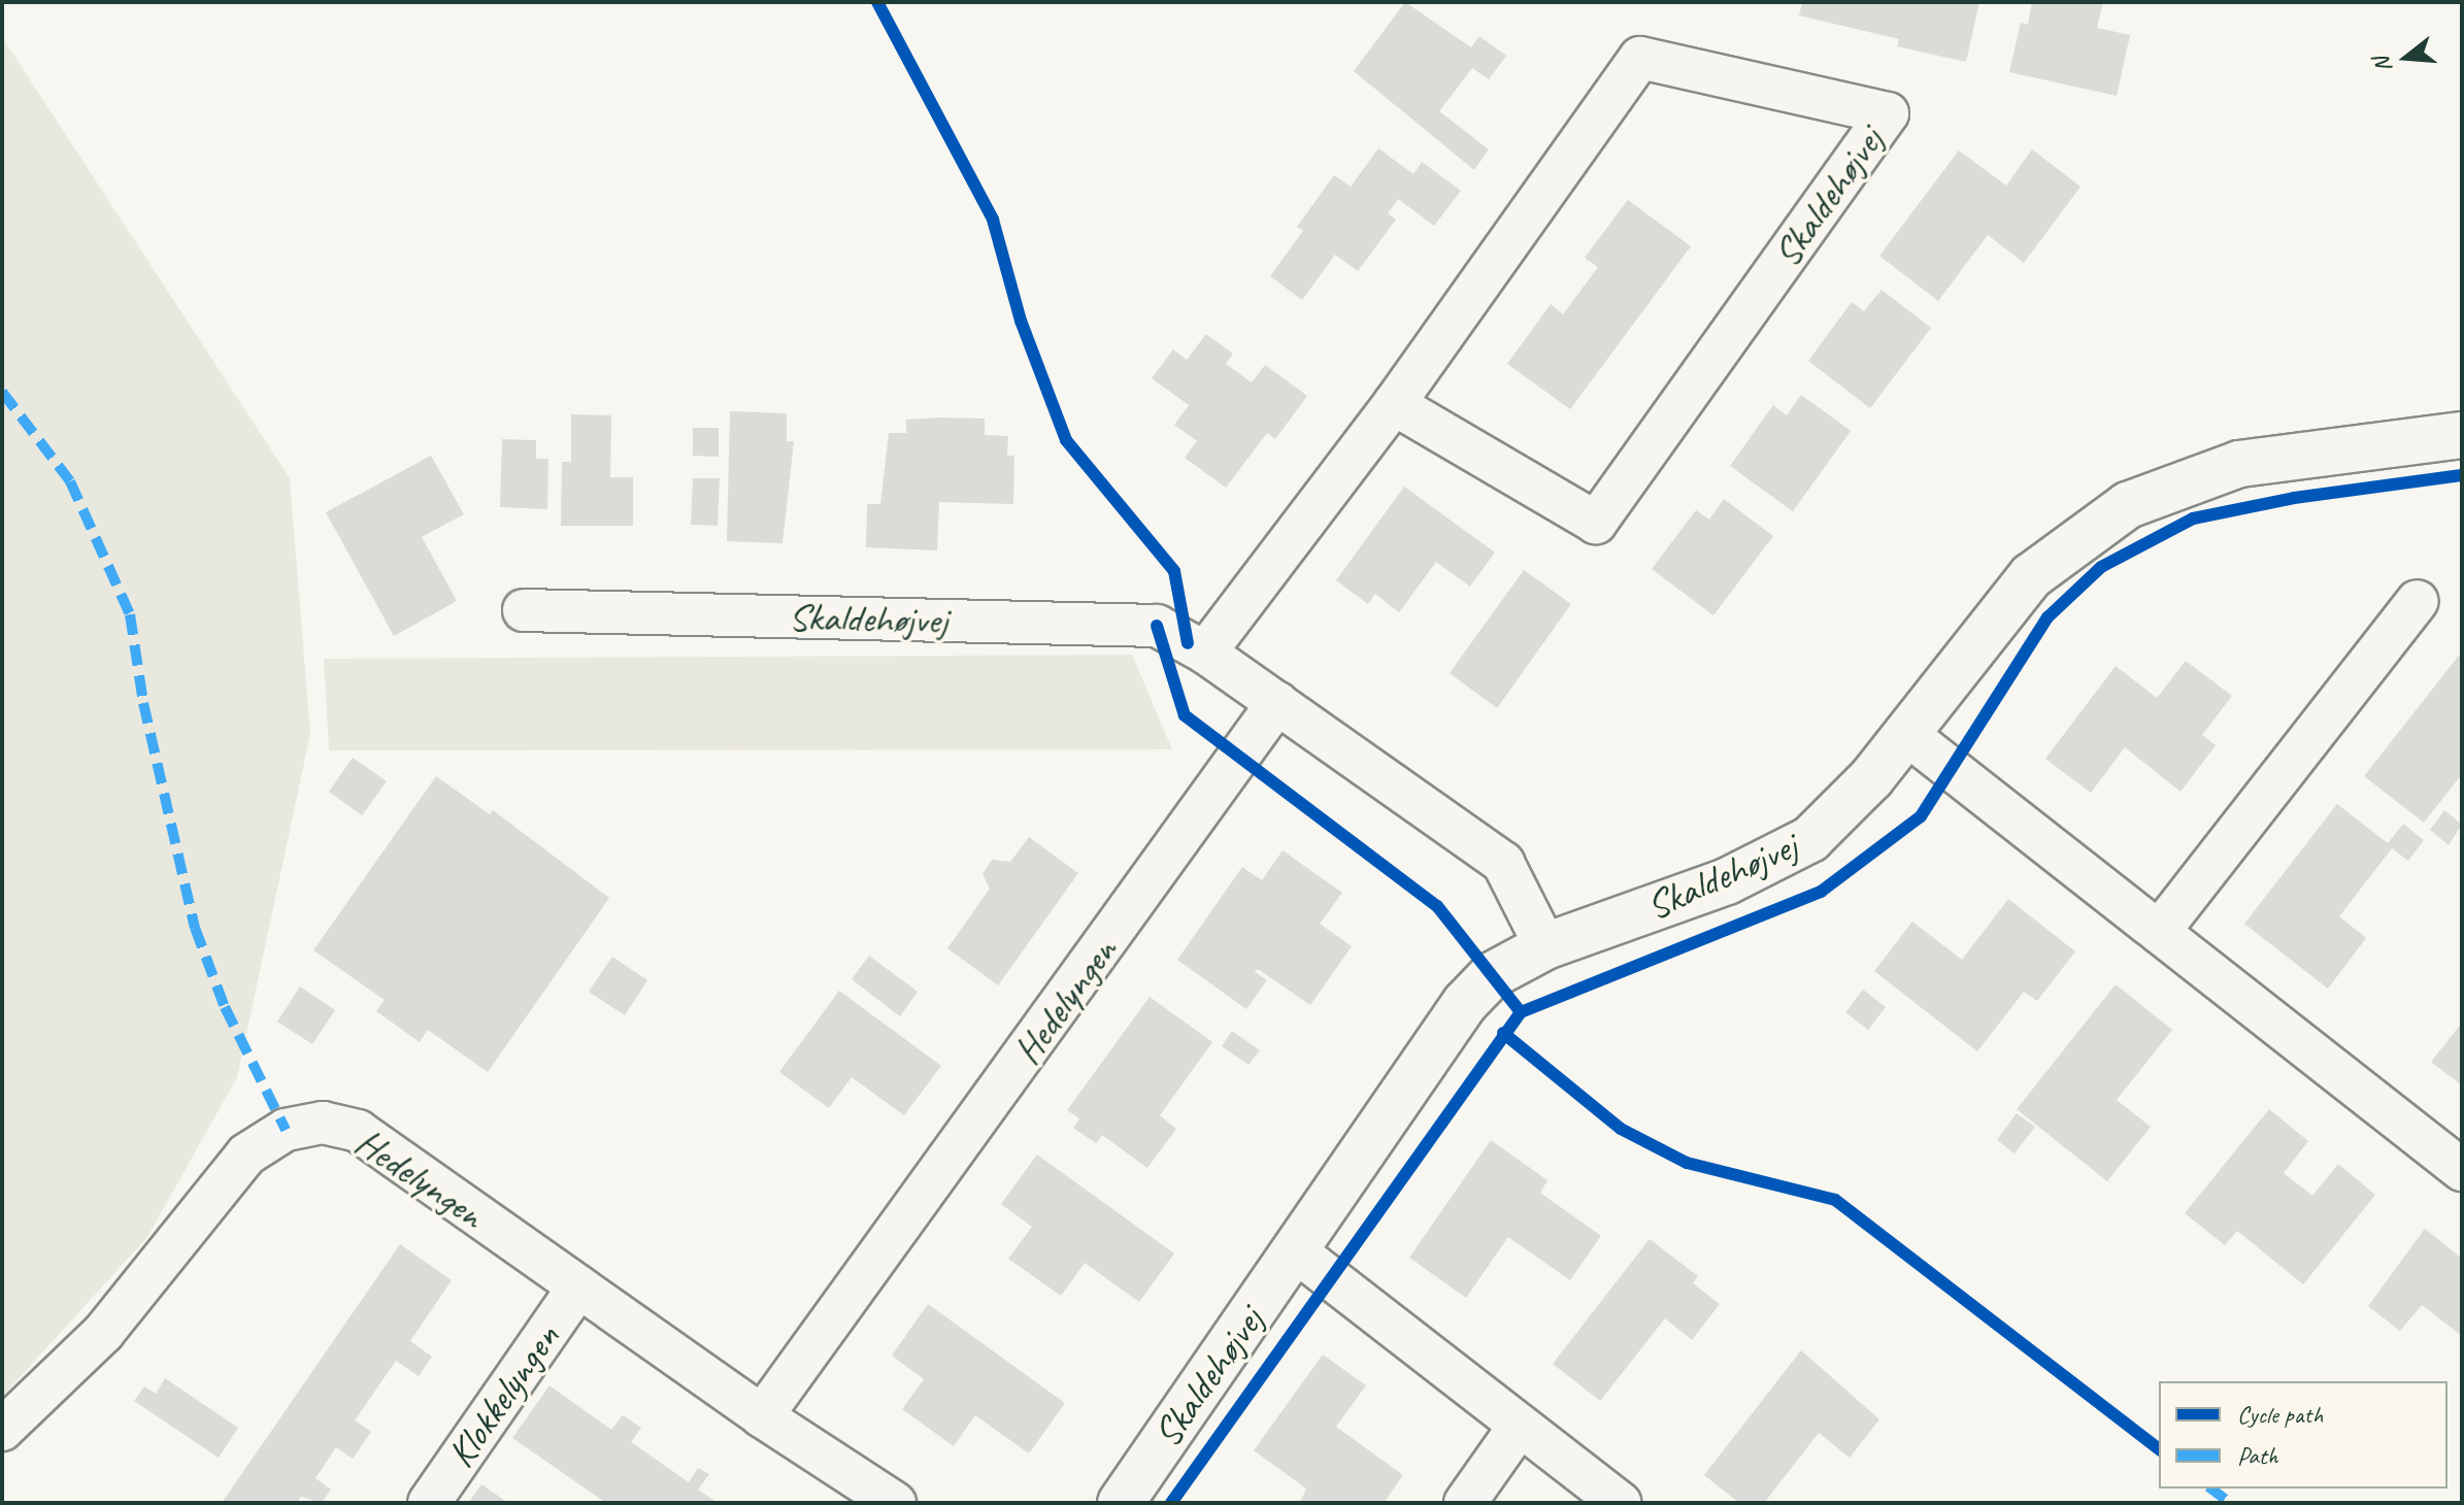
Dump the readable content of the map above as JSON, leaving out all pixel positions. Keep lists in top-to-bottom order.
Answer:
{
  "streets": {
    "street": ["Skaldehøjvej", "Hedelyngen", "Klokkelyngen"]
  },
  "crossings": [
    ["Skaldehøjvej", "Hedelyngen"],
    ["Hedelyngen", "Klokkelyngen"]
  ],
  "legend": ["Cycle path", "Path"],
  "north": "left"
}
